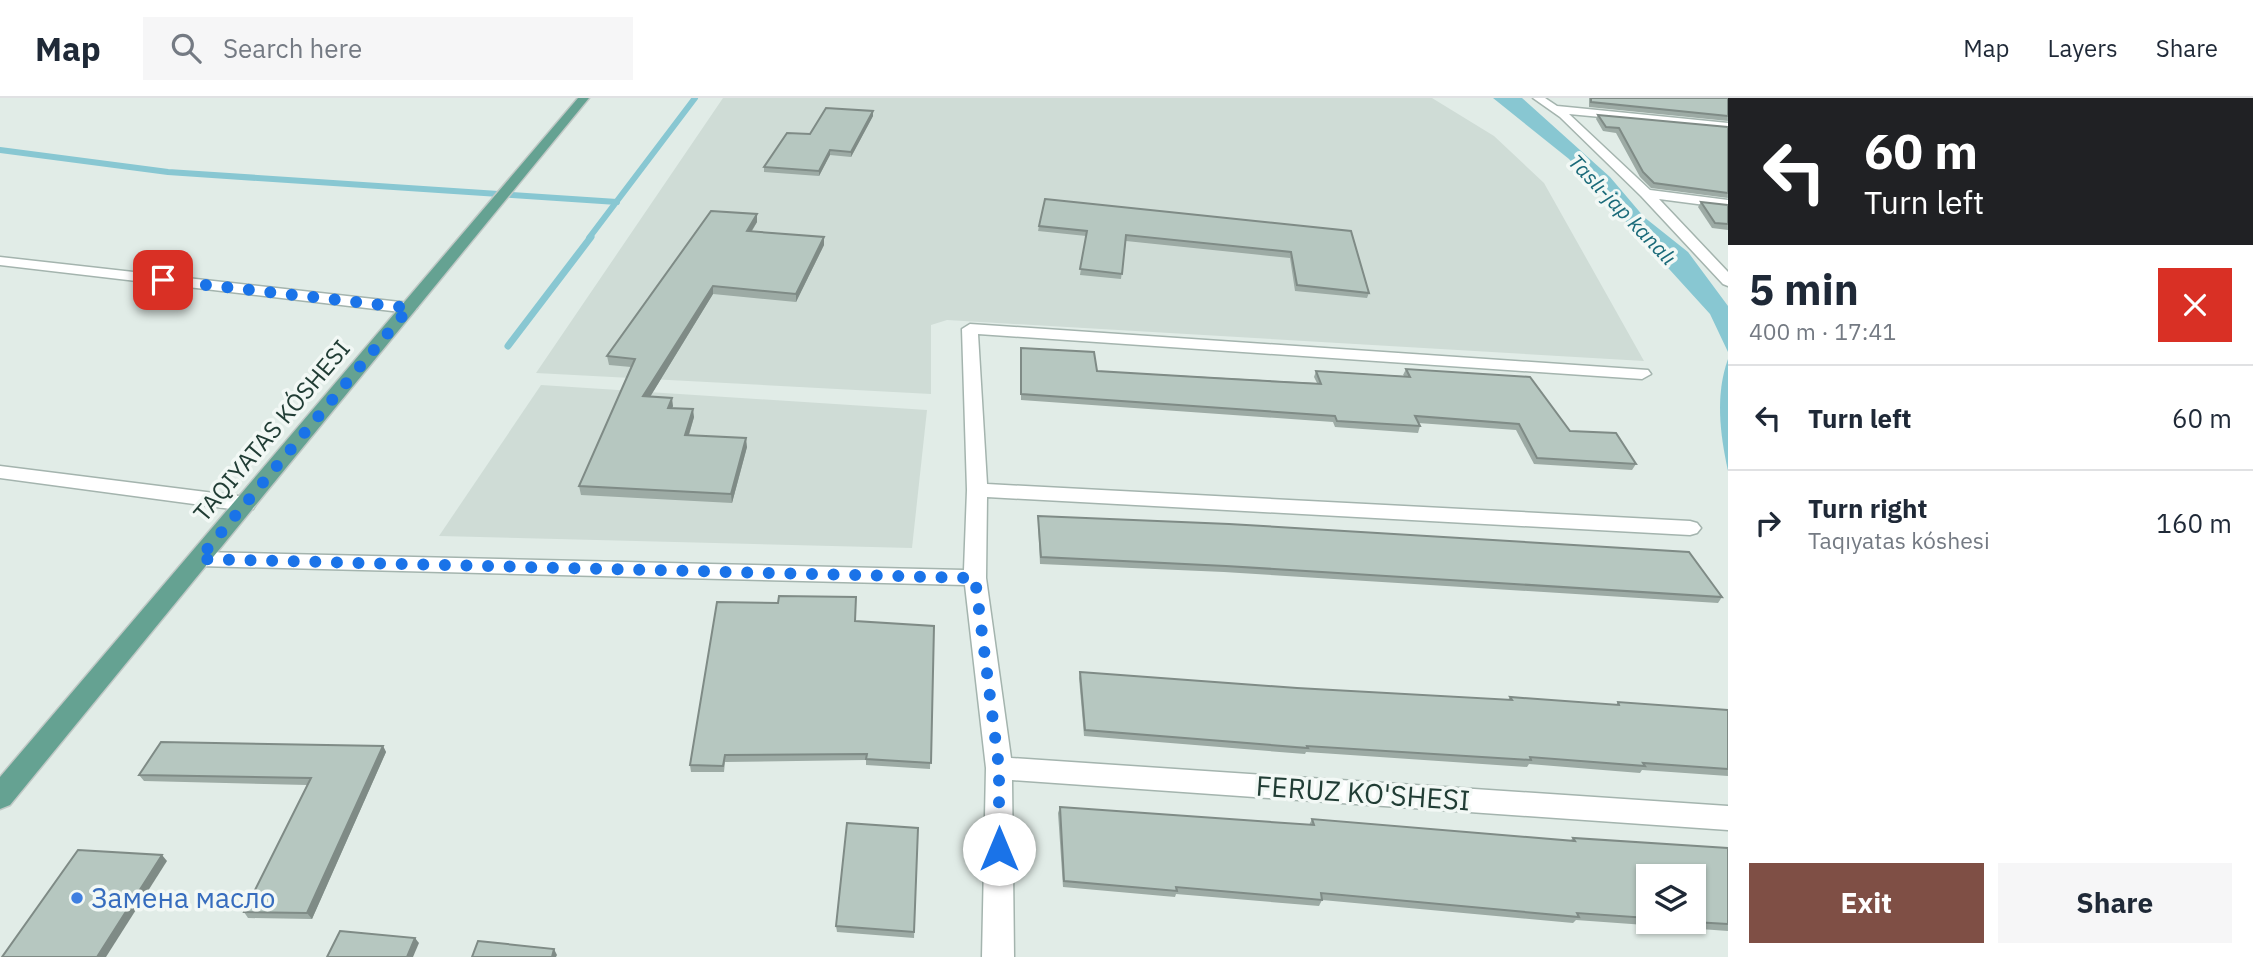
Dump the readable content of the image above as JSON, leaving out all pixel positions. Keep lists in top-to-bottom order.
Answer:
{
  "streets": {
    "street": ["FERUZ KO'SHESI"]
  },
  "water": ["Taslı-jap kanalı"],
  "places": ["Замена масло"],
  "page": {
    "header": "Map",
    "search": "Search here",
    "nav": ["Map", "Layers", "Share"],
    "turn": ["60 m", "Turn left"],
    "heading": ["5 min", "400 m · 17:41"],
    "list": [
      {
        "name": "Turn left",
        "value": "60 m"
      },
      {
        "name": "Turn right",
        "note": "Taqıyatas kóshesi",
        "value": "160 m"
      }
    ],
    "buttons": ["Exit", "Share"]
  }
}
